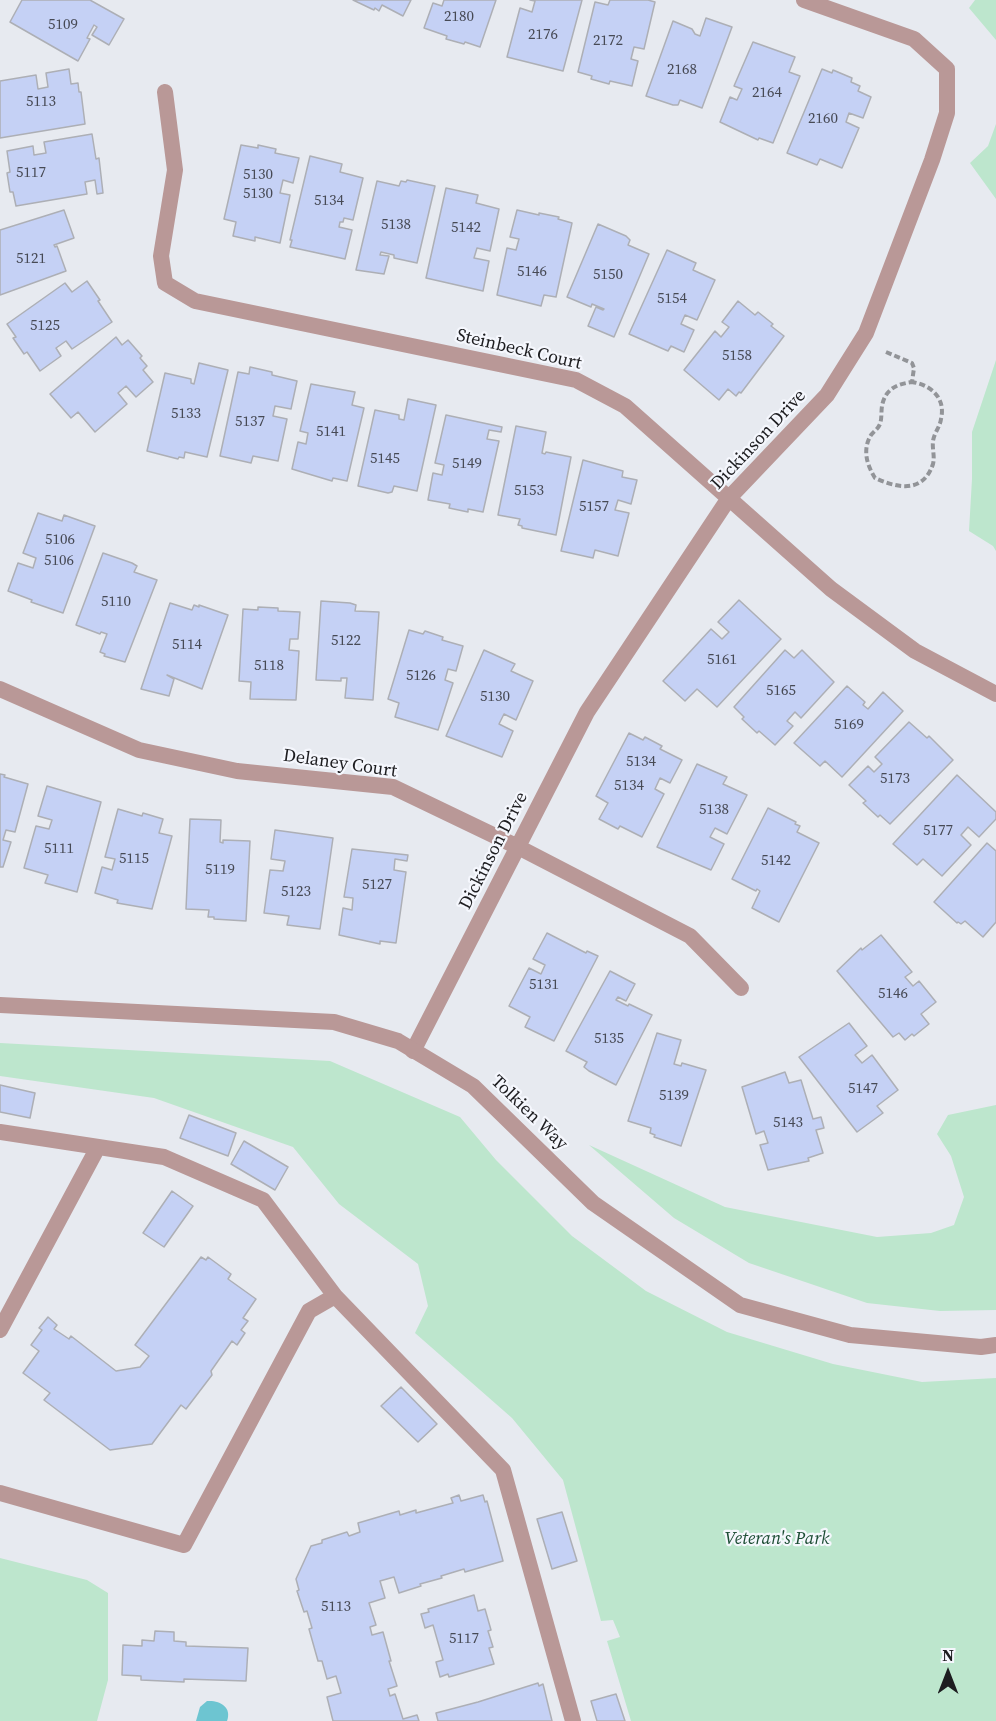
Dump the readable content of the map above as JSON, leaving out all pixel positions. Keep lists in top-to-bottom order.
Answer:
{
  "streets": {
    "street": [
      "Steinbeck Court",
      "Dickinson Drive",
      "Delaney Court",
      "Tolkien Way"
    ]
  },
  "crossings": [
    ["Steinbeck Court", "Dickinson Drive"],
    ["Dickinson Drive", "Delaney Court"],
    ["Dickinson Drive", "Tolkien Way"]
  ],
  "parks": ["Veteran's Park"],
  "house_numbers": [
    "2180",
    "5109",
    "2176",
    "2172",
    "2168",
    "2164",
    "5113",
    "2160",
    "5117",
    "5130",
    "5130",
    "5134",
    "5138",
    "5142",
    "5121",
    "5146",
    "5150",
    "5154",
    "5125",
    "5158",
    "5133",
    "5137",
    "5141",
    "5145",
    "5149",
    "5153",
    "5157",
    "5106",
    "5106",
    "5110",
    "5122",
    "5114",
    "5161",
    "5118",
    "5126",
    "5165",
    "5130",
    "5169",
    "5134",
    "5173",
    "5134",
    "5138",
    "5177",
    "5111",
    "5115",
    "5142",
    "5119",
    "5127",
    "5123",
    "5131",
    "5146",
    "5135",
    "5147",
    "5139",
    "5143",
    "5113",
    "5117"
  ],
  "north": "top"
}
